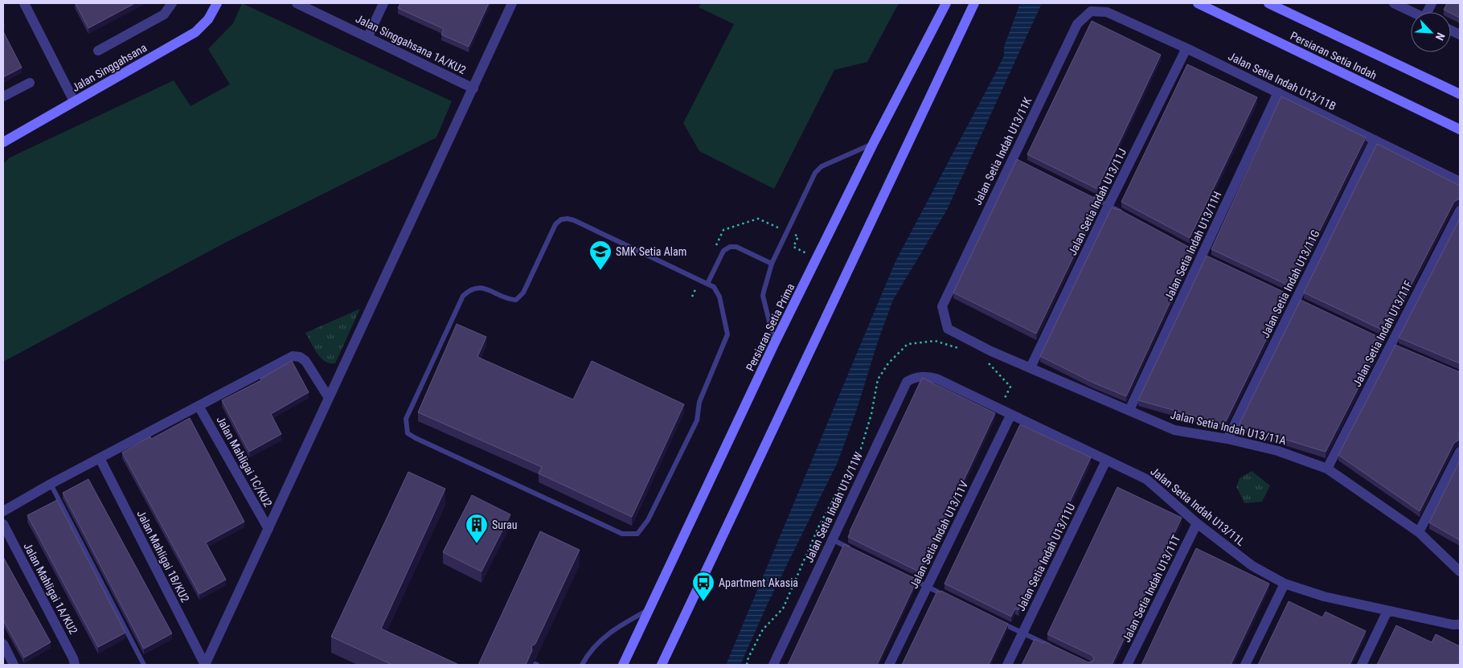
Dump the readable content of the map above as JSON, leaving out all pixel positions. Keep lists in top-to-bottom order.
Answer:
{
  "streets": {
    "street": [
      "Jalan Singgahsana 1A/KU2",
      "Persiaran Setia Indah",
      "Jalan Singgahsana",
      "Jalan Setia Indah U13/11B",
      "Jalan Setia Indah U13/11K",
      "Jalan Setia Indah U13/11J",
      "Jalan Setia Indah U13/11H",
      "Jalan Setia Indah U13/11G",
      "Persiaran Setia Prima",
      "Jalan Setia Indah U13/11F",
      "Jalan Setia Indah U13/11A",
      "Jalan Mahligai 1C/KU2",
      "Jalan Setia Indah U13/11L",
      "Jalan Setia Indah U13/11W",
      "Jalan Setia Indah U13/11V",
      "Jalan Mahligai 1B/KU2",
      "Jalan Setia Indah U13/11U",
      "Jalan Mahligai 1A/KU2",
      "Jalan Setia Indah U13/11T"
    ]
  },
  "crossings": [
    ["Jalan Setia Indah U13/11B", "Jalan Setia Indah U13/11K"],
    ["Jalan Setia Indah U13/11B", "Jalan Setia Indah U13/11J"],
    ["Jalan Setia Indah U13/11B", "Jalan Setia Indah U13/11H"],
    ["Jalan Setia Indah U13/11B", "Jalan Setia Indah U13/11G"],
    ["Jalan Setia Indah U13/11K", "Jalan Setia Indah U13/11A"],
    ["Jalan Setia Indah U13/11J", "Jalan Setia Indah U13/11A"],
    ["Jalan Setia Indah U13/11H", "Jalan Setia Indah U13/11A"],
    ["Jalan Setia Indah U13/11G", "Jalan Setia Indah U13/11A"],
    ["Jalan Setia Indah U13/11F", "Jalan Setia Indah U13/11A"],
    ["Jalan Setia Indah U13/11L", "Jalan Setia Indah U13/11W"],
    ["Jalan Setia Indah U13/11L", "Jalan Setia Indah U13/11V"],
    ["Jalan Setia Indah U13/11L", "Jalan Setia Indah U13/11U"],
    ["Jalan Setia Indah U13/11L", "Jalan Setia Indah U13/11T"]
  ],
  "places": {
    "school or university": ["SMK Setia Alam"],
    "building": ["Surau"],
    "bus stop": ["Apartment Akasia"]
  },
  "north": "bottom right"
}
